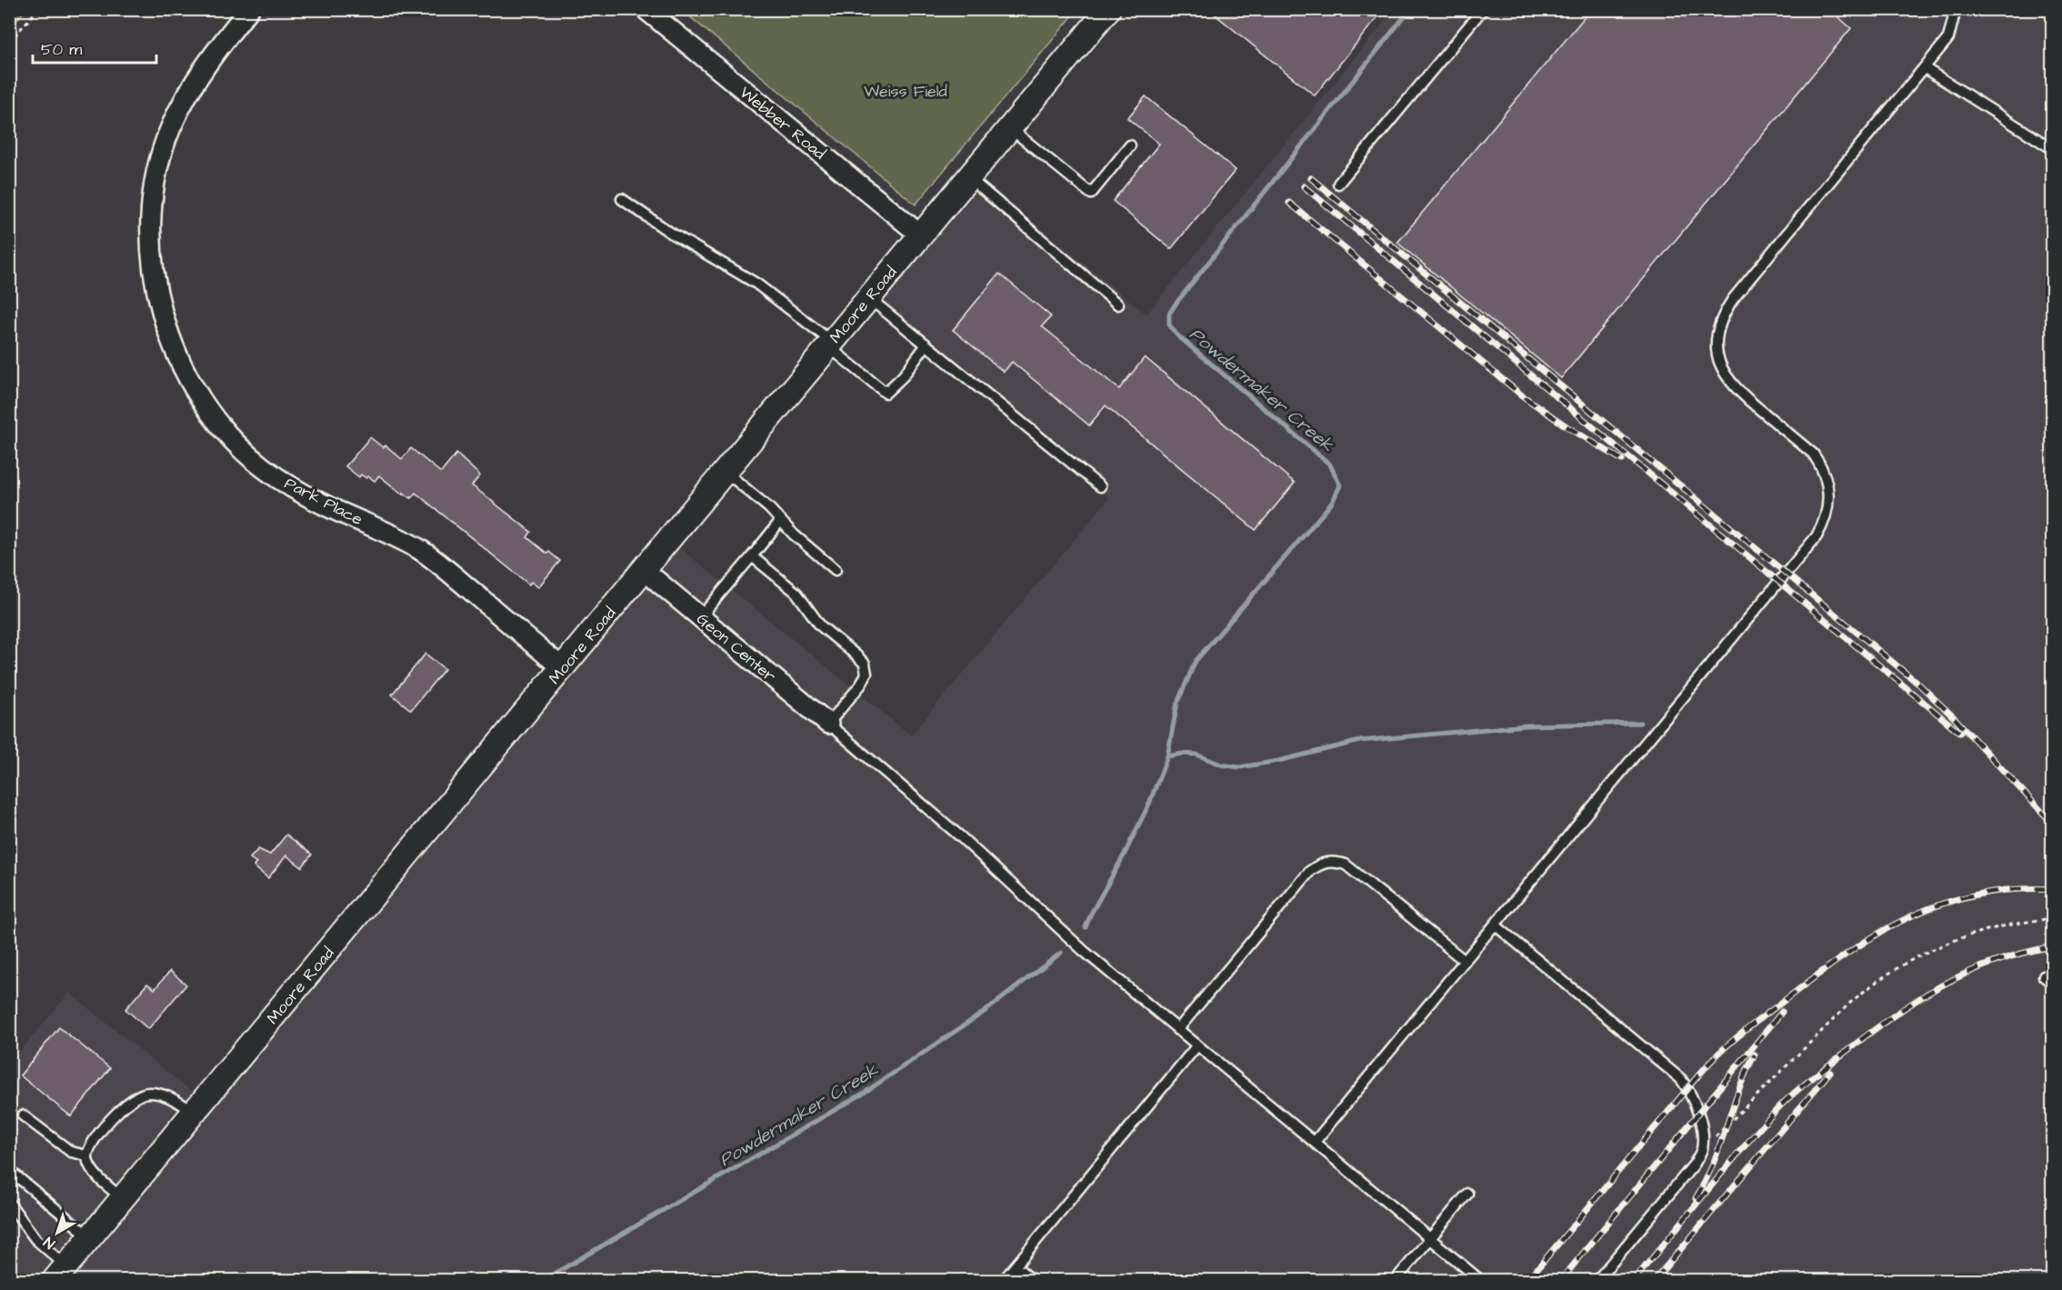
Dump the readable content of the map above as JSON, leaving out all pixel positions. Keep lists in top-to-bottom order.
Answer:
{
  "streets": {
    "street": [
      "Webber Road",
      "Moore Road",
      "Park Place",
      "Geon Center"
    ]
  },
  "crossings": [
    ["Webber Road", "Moore Road"],
    ["Moore Road", "Park Place"],
    ["Moore Road", "Geon Center"]
  ],
  "water": ["Powdermaker Creek"],
  "parks": ["Weiss Field"],
  "scale_bar": "50 m",
  "north": "bottom left"
}
